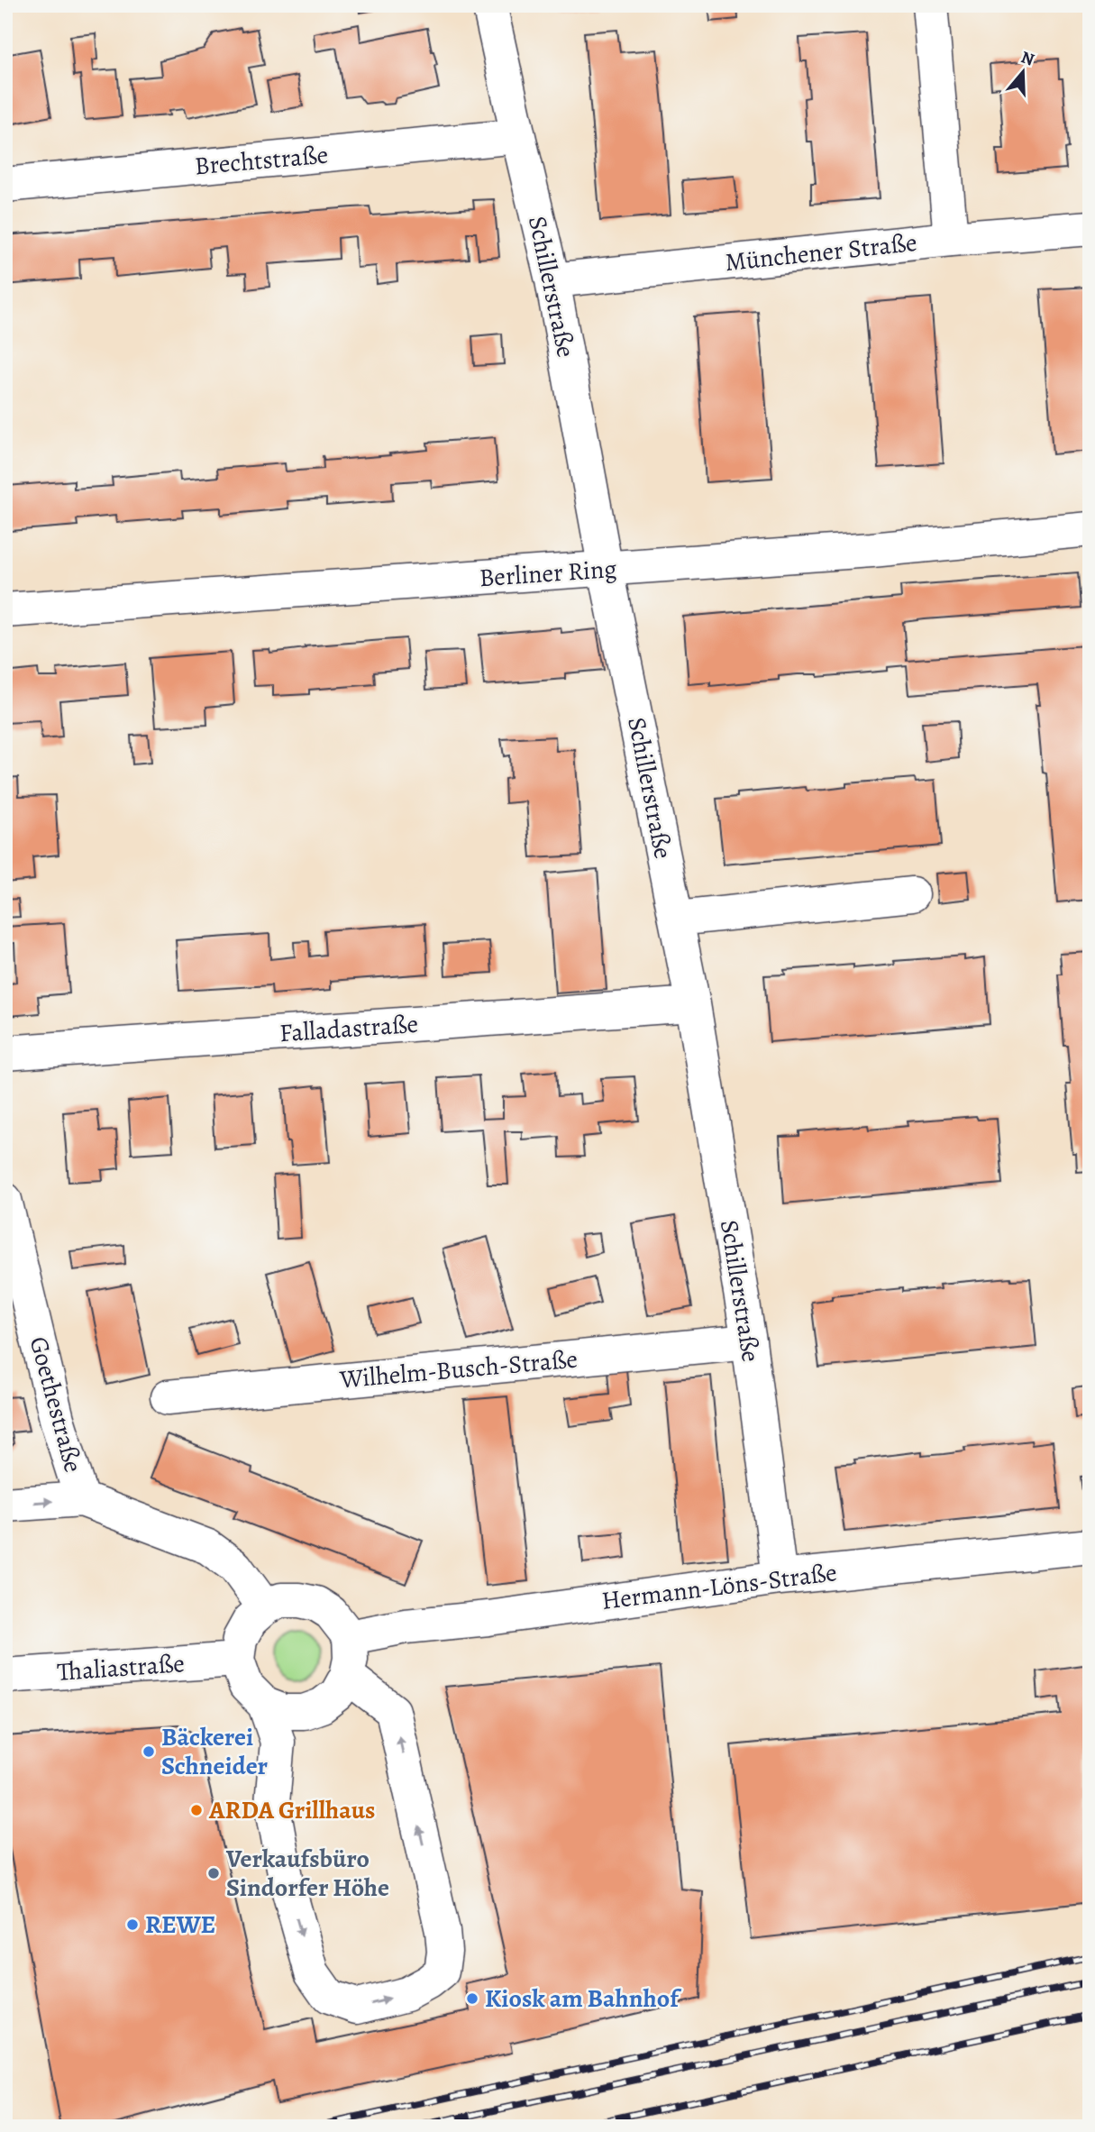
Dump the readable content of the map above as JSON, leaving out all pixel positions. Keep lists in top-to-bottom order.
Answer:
{
  "streets": {
    "street": [
      "Brechtstraße",
      "Münchener Straße",
      "Schillerstraße",
      "Berliner Ring",
      "Falladastraße",
      "Wilhelm-Busch-Straße",
      "Goethestraße",
      "Hermann-Löns-Straße",
      "Thaliastraße"
    ]
  },
  "crossings": [
    ["Brechtstraße", "Schillerstraße"],
    ["Münchener Straße", "Schillerstraße"],
    ["Schillerstraße", "Berliner Ring"],
    ["Schillerstraße", "Falladastraße"],
    ["Schillerstraße", "Wilhelm-Busch-Straße"],
    ["Schillerstraße", "Hermann-Löns-Straße"],
    ["Hermann-Löns-Straße", "Thaliastraße"]
  ],
  "places": [
    "Bäckerei Schneider",
    "ARDA Grillhaus",
    "Verkaufsbüro Sindorfer Höhe",
    "REWE",
    "Kiosk am Bahnhof"
  ],
  "north": "top"
}
